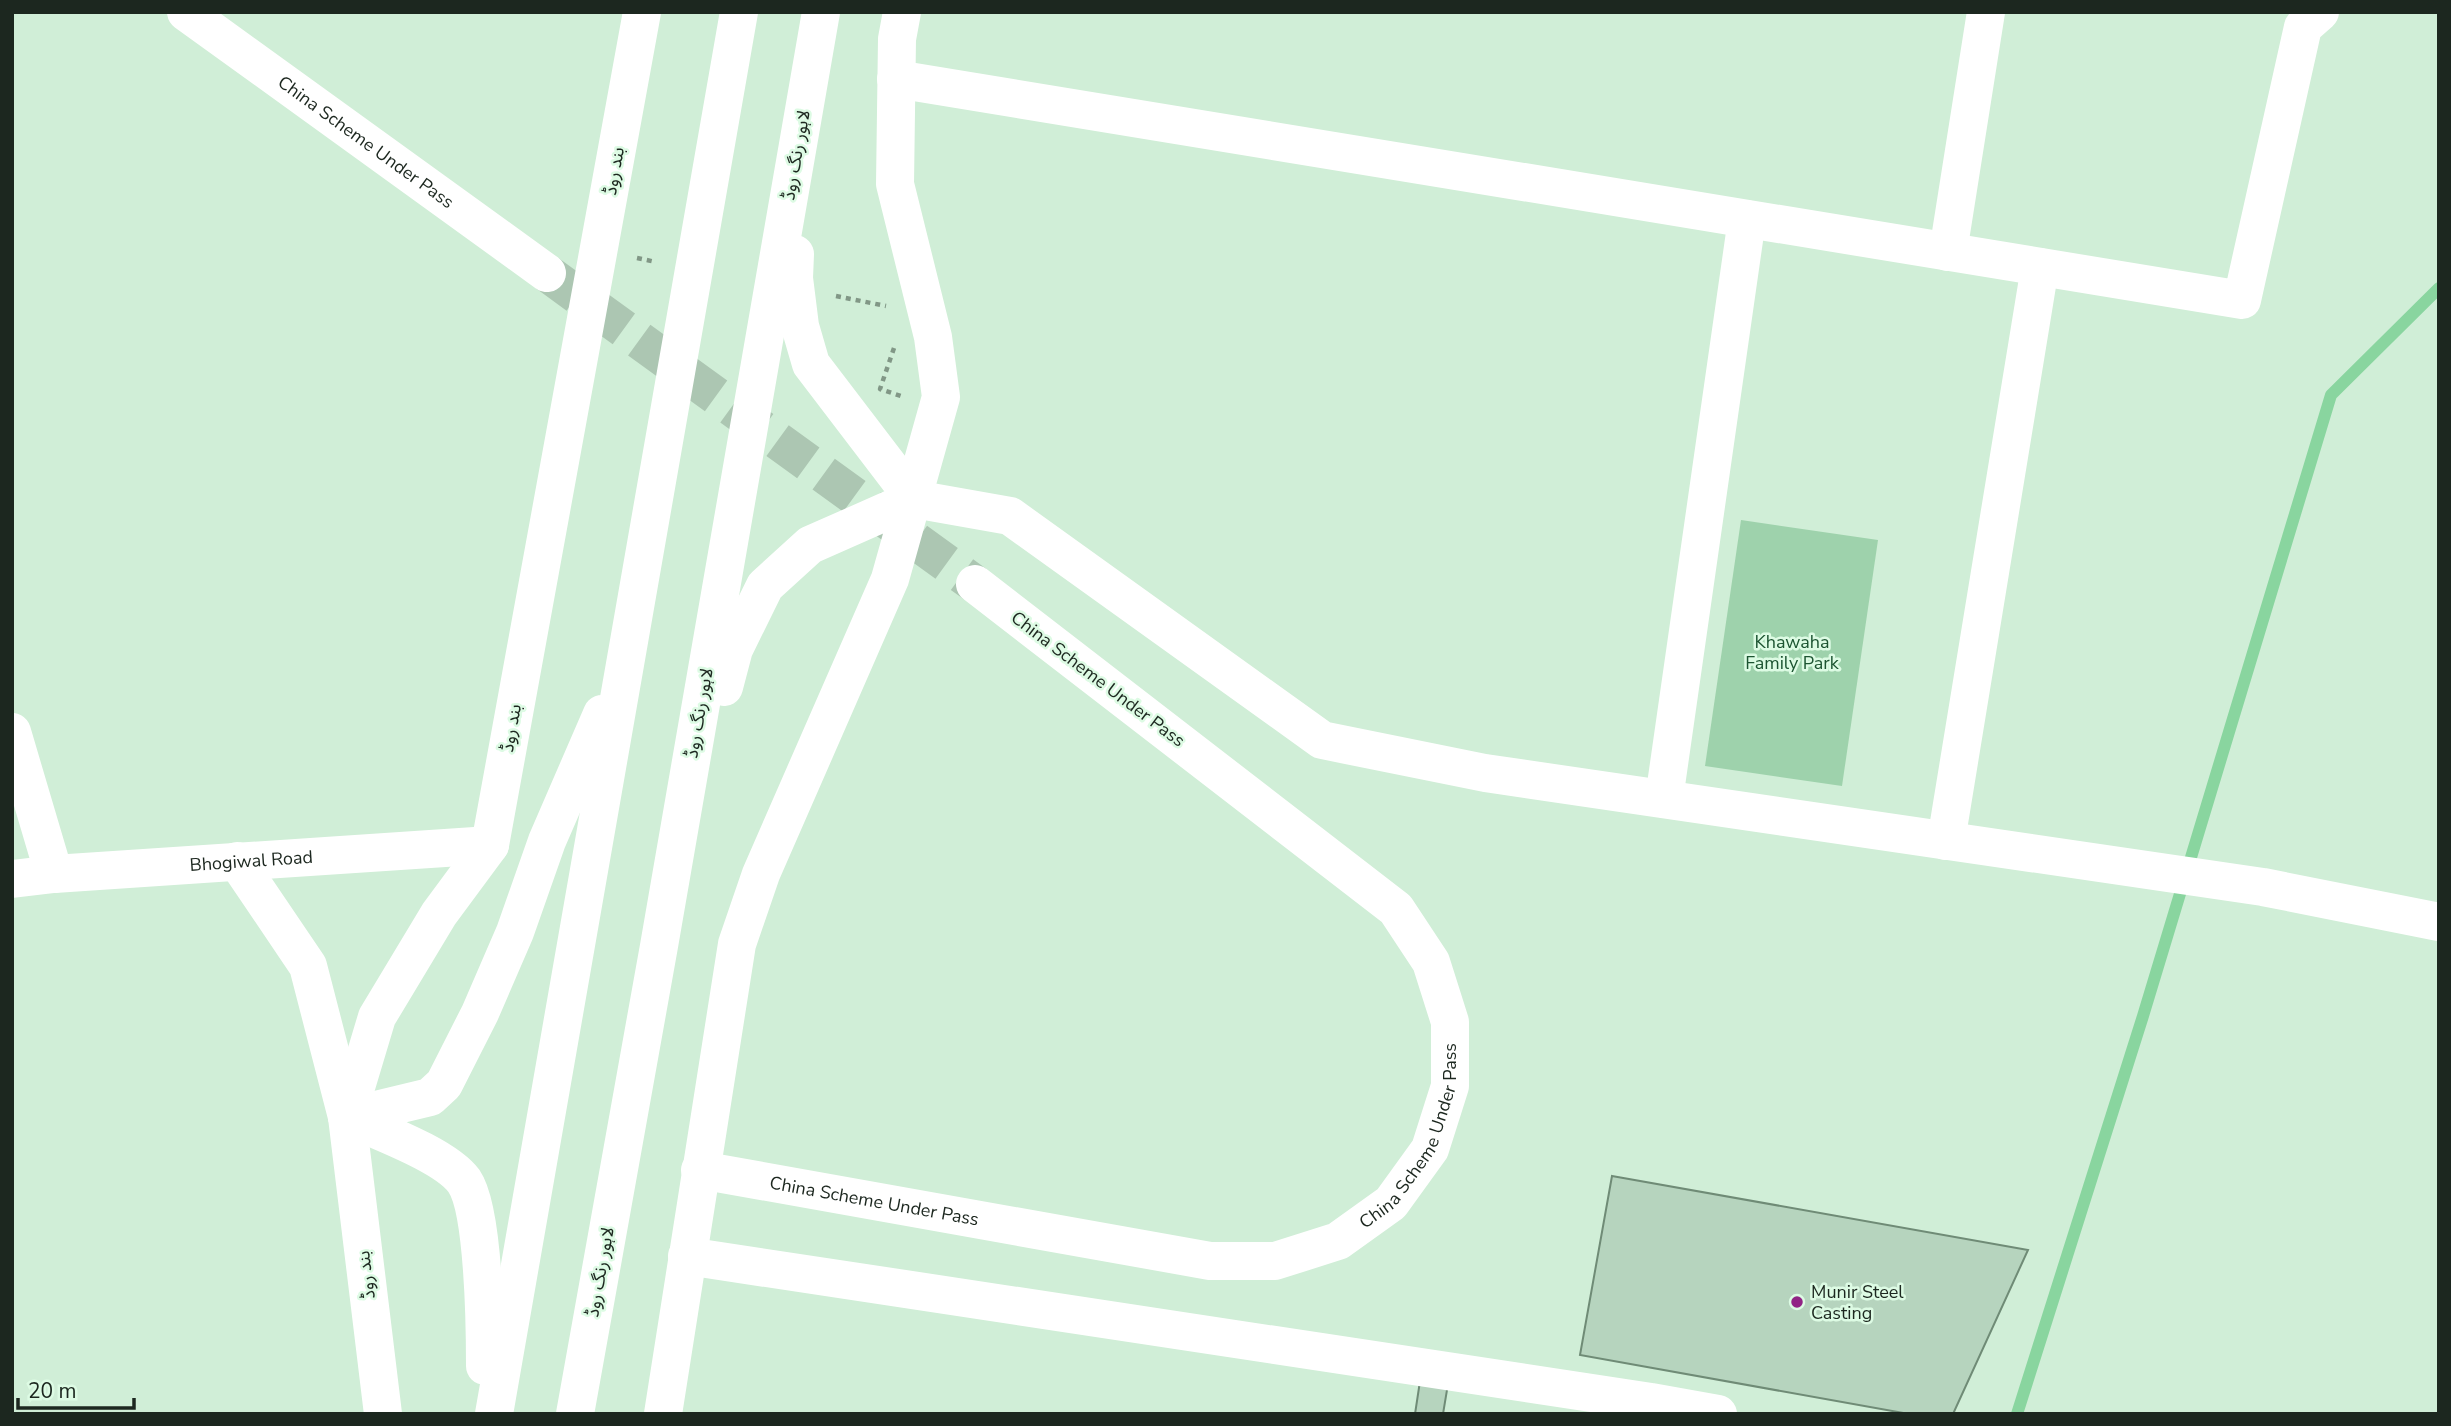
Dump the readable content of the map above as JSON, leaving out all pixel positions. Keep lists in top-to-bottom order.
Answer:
{
  "streets": {
    "main road": [
      "China Scheme Under Pass",
      "لاہور رنگ روڈ",
      "بند روڈ",
      "Bhogiwal Road"
    ]
  },
  "crossings": [
    ["بند روڈ", "Bhogiwal Road"]
  ],
  "parks": ["Khawaha Family Park"],
  "places": ["Munir Steel Casting"],
  "scale_bar": "20 m"
}
